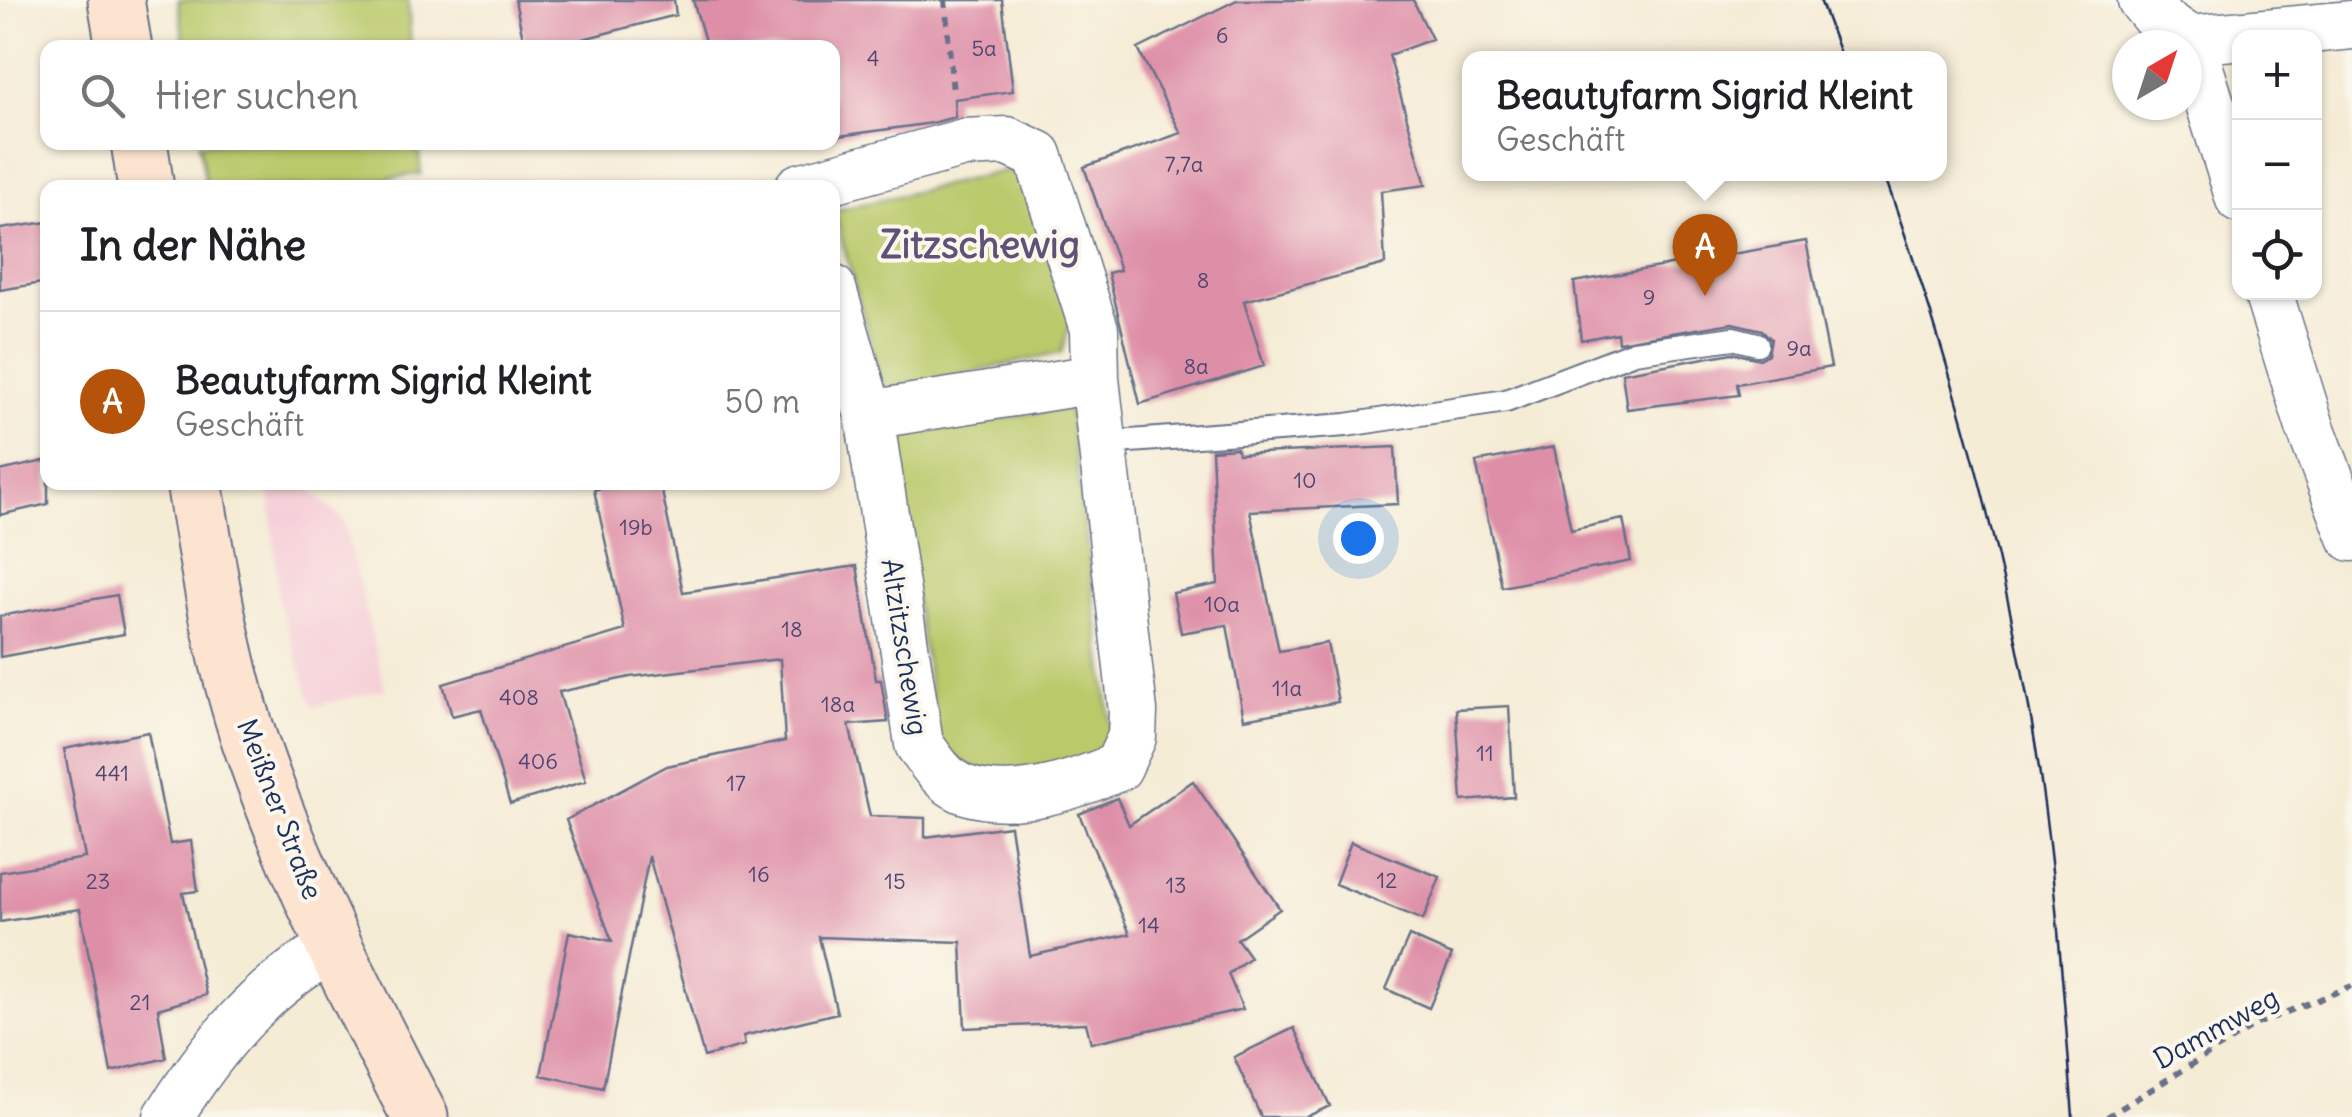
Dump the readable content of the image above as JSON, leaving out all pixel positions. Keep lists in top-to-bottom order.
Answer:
{
  "streets": {
    "main road": ["Meißner Straße"],
    "street": ["Altzitzschewig"],
    "path": ["Dammweg"]
  },
  "districts": ["Zitzschewig"],
  "house_numbers": [
    "6",
    "5a",
    "4",
    "7,7a",
    "8",
    "9",
    "9a",
    "8a",
    "10",
    "19b",
    "10a",
    "18",
    "11a",
    "408",
    "18a",
    "11",
    "406",
    "441",
    "17",
    "16",
    "12",
    "23",
    "15",
    "13",
    "14",
    "21"
  ],
  "north": "top right",
  "page": {
    "map_buttons": ["+", "−"],
    "search": "Hier suchen",
    "popup": ["Beautyfarm Sigrid Kleint", "Geschäft"],
    "heading": "In der Nähe",
    "pins": "A",
    "list": [
      {
        "mark": "A",
        "name": "Beautyfarm Sigrid Kleint",
        "note": "Geschäft",
        "value": "50 m"
      }
    ]
  }
}
